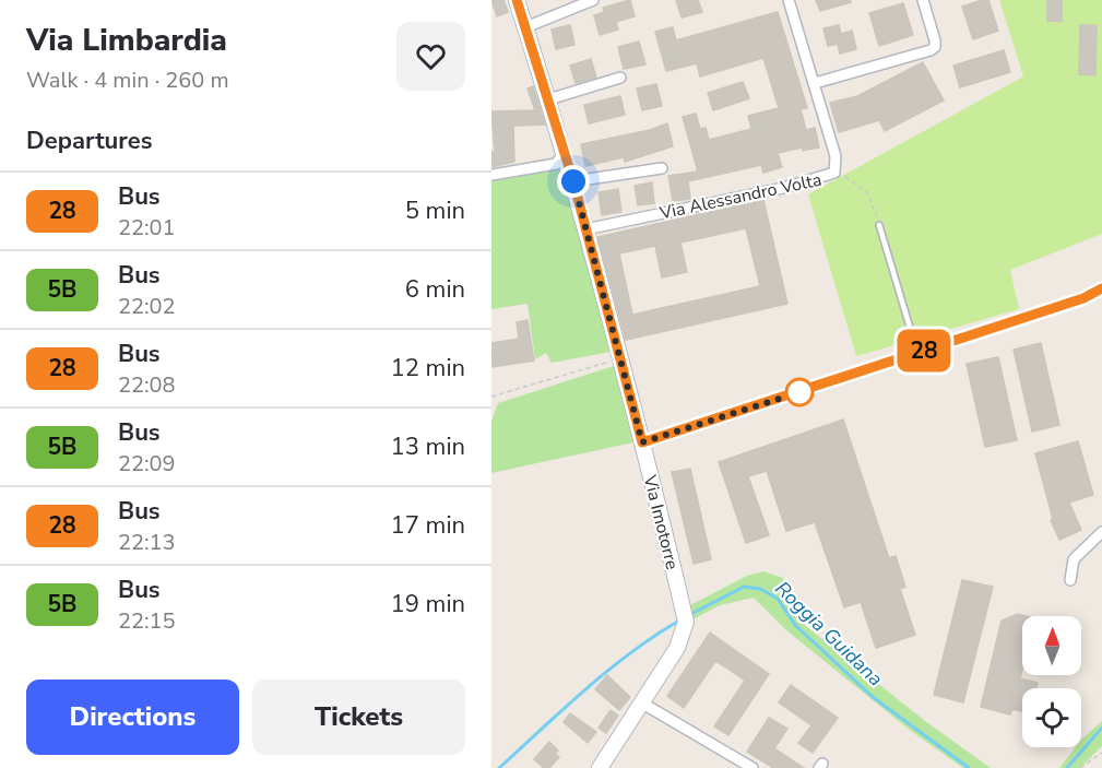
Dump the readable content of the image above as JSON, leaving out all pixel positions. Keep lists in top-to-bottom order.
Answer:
{
  "streets": {
    "street": ["Via Alessandro Volta", "Via Imotorre"]
  },
  "crossings": [
    ["Via Alessandro Volta", "Via Imotorre"]
  ],
  "water": ["Roggia Guidana"],
  "lines": ["bus line 28"],
  "north": "top",
  "page": {
    "heading": [
      ["Via Limbardia", "Walk · 4 min · 260 m"],
      "Departures"
    ],
    "on_map": "28",
    "list": [
      {
        "mark": "28",
        "name": "Bus",
        "note": "22:01",
        "value": "5 min"
      },
      {
        "mark": "5B",
        "name": "Bus",
        "note": "22:02",
        "value": "6 min"
      },
      {
        "mark": "28",
        "name": "Bus",
        "note": "22:08",
        "value": "12 min"
      },
      {
        "mark": "5B",
        "name": "Bus",
        "note": "22:09",
        "value": "13 min"
      },
      {
        "mark": "28",
        "name": "Bus",
        "note": "22:13",
        "value": "17 min"
      },
      {
        "mark": "5B",
        "name": "Bus",
        "note": "22:15",
        "value": "19 min"
      }
    ],
    "buttons": ["Directions", "Tickets"]
  }
}
